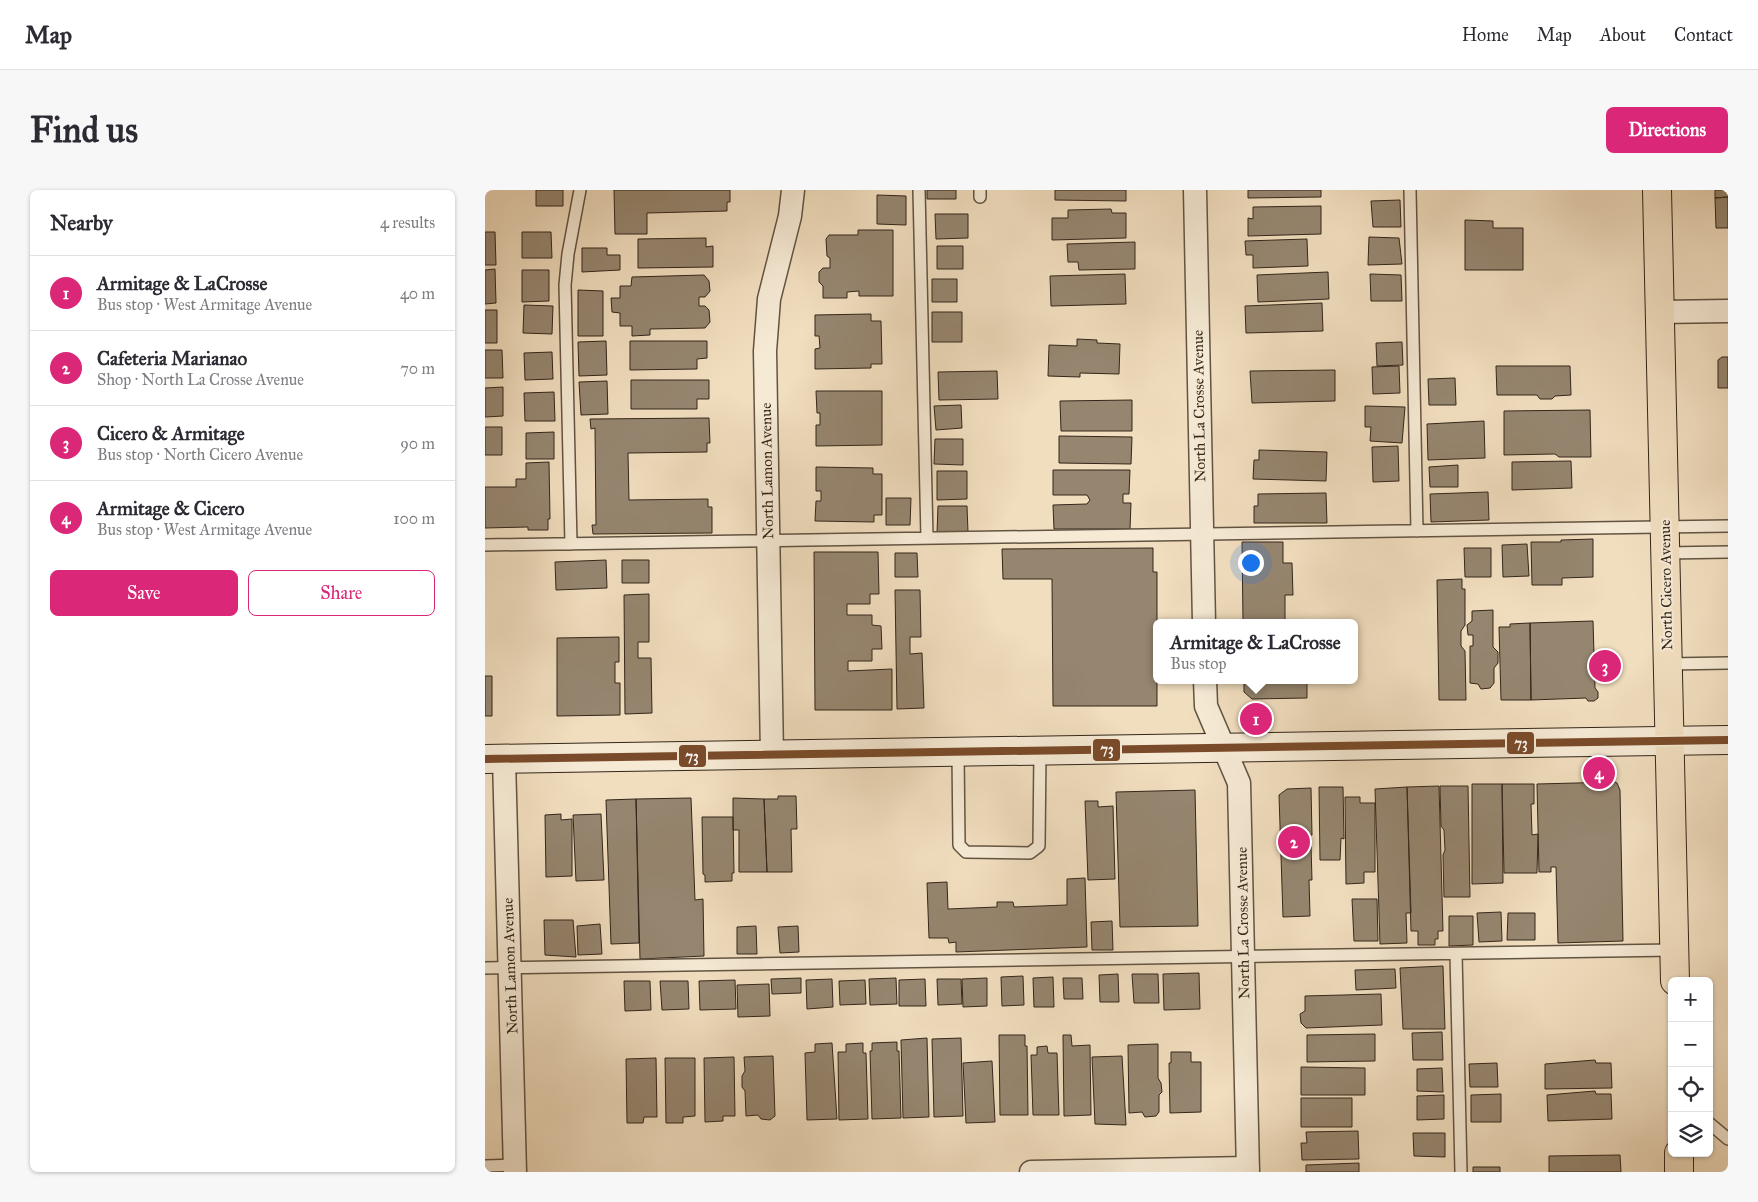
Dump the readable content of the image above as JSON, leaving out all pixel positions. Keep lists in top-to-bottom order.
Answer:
{
  "streets": {
    "main road": ["North Cicero Avenue"],
    "street": ["North La Crosse Avenue", "North Lamon Avenue"]
  },
  "lines": ["transit line 73"],
  "page": {
    "header": "Map",
    "nav": [
      "Home",
      "Map",
      "About",
      "Contact"
    ],
    "buttons": [
      "Directions",
      ["Save", "Share"]
    ],
    "title": "Find us",
    "heading": ["Nearby", "4 results"],
    "list": [
      {
        "mark": "1",
        "name": "Armitage & LaCrosse",
        "note": "Bus stop · West Armitage Avenue",
        "value": "40 m"
      },
      {
        "mark": "2",
        "name": "Cafeteria Marianao",
        "note": "Shop · North La Crosse Avenue",
        "value": "70 m"
      },
      {
        "mark": "3",
        "name": "Cicero & Armitage",
        "note": "Bus stop · North Cicero Avenue",
        "value": "90 m"
      },
      {
        "mark": "4",
        "name": "Armitage & Cicero",
        "note": "Bus stop · West Armitage Avenue",
        "value": "100 m"
      }
    ],
    "popup": ["Armitage & LaCrosse", "Bus stop"],
    "pins": [
      "3",
      "1",
      "4",
      "2"
    ],
    "map_buttons": ["+", "−"]
  }
}
